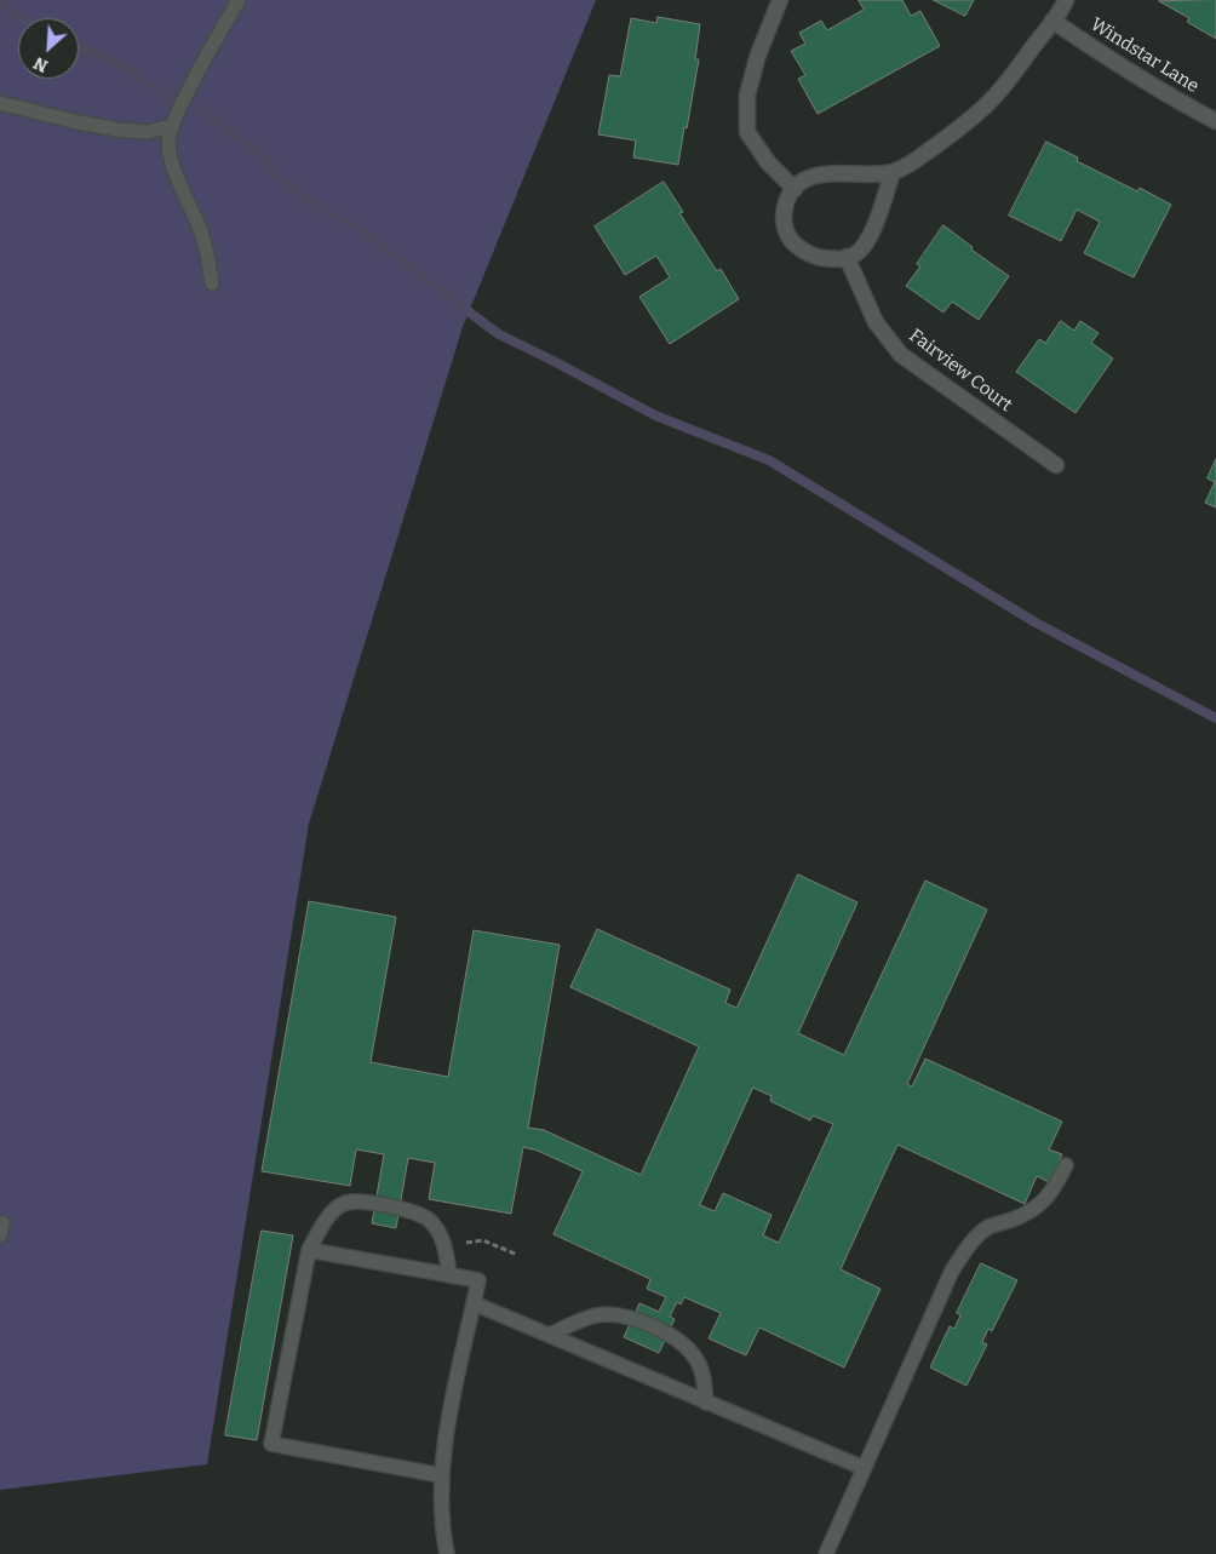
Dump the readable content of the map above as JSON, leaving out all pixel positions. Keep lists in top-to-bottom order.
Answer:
{
  "streets": {
    "street": ["Windstar Lane", "Fairview Court"]
  },
  "north": "bottom left"
}
